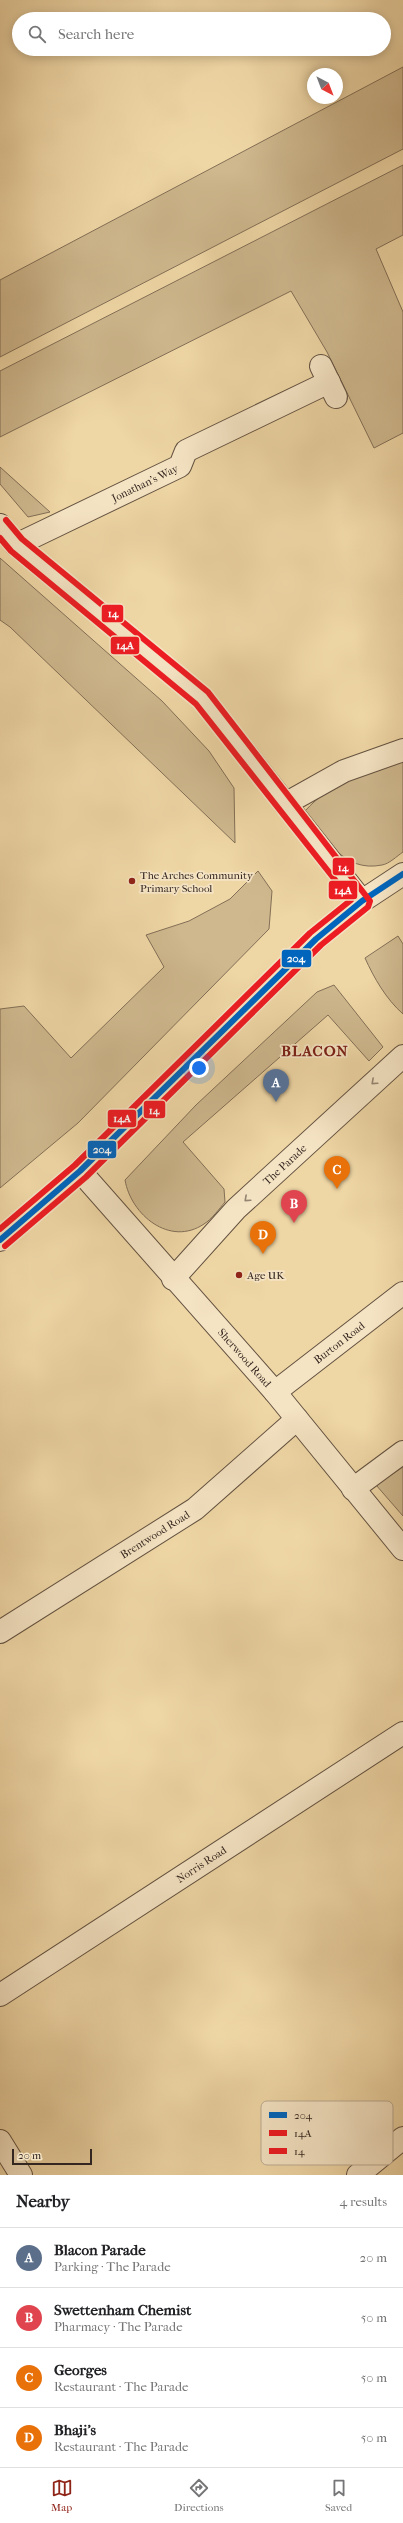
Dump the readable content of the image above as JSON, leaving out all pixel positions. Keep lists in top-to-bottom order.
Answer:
{
  "streets": {
    "street": [
      "Jonathan's Way",
      "The Parade",
      "Burton Road",
      "Sherwood Road",
      "Brentwood Road",
      "Norris Road"
    ]
  },
  "crossings": [
    ["The Parade", "Sherwood Road"],
    ["Burton Road", "Sherwood Road"],
    ["Sherwood Road", "Brentwood Road"]
  ],
  "districts": ["BLACON"],
  "places": ["The Arches Community Primary School", "Age UK"],
  "lines": ["transit line 14", "transit line 14A", "transit line 204"],
  "legend": ["204", "14A", "14"],
  "scale_bar": "20 m",
  "north": "bottom right",
  "page": {
    "search": "Search here",
    "pins": [
      "A",
      "C",
      "B",
      "D"
    ],
    "scale": "20 m",
    "heading": ["Nearby", "4 results"],
    "list": [
      {
        "mark": "A",
        "name": "Blacon Parade",
        "note": "Parking · The Parade",
        "value": "20 m"
      },
      {
        "mark": "B",
        "name": "Swettenham Chemist",
        "note": "Pharmacy · The Parade",
        "value": "50 m"
      },
      {
        "mark": "C",
        "name": "Georges",
        "note": "Restaurant · The Parade",
        "value": "50 m"
      },
      {
        "mark": "D",
        "name": "Bhaji's",
        "note": "Restaurant · The Parade",
        "value": "50 m"
      }
    ],
    "nav": ["Map", "Directions", "Saved"]
  }
}
